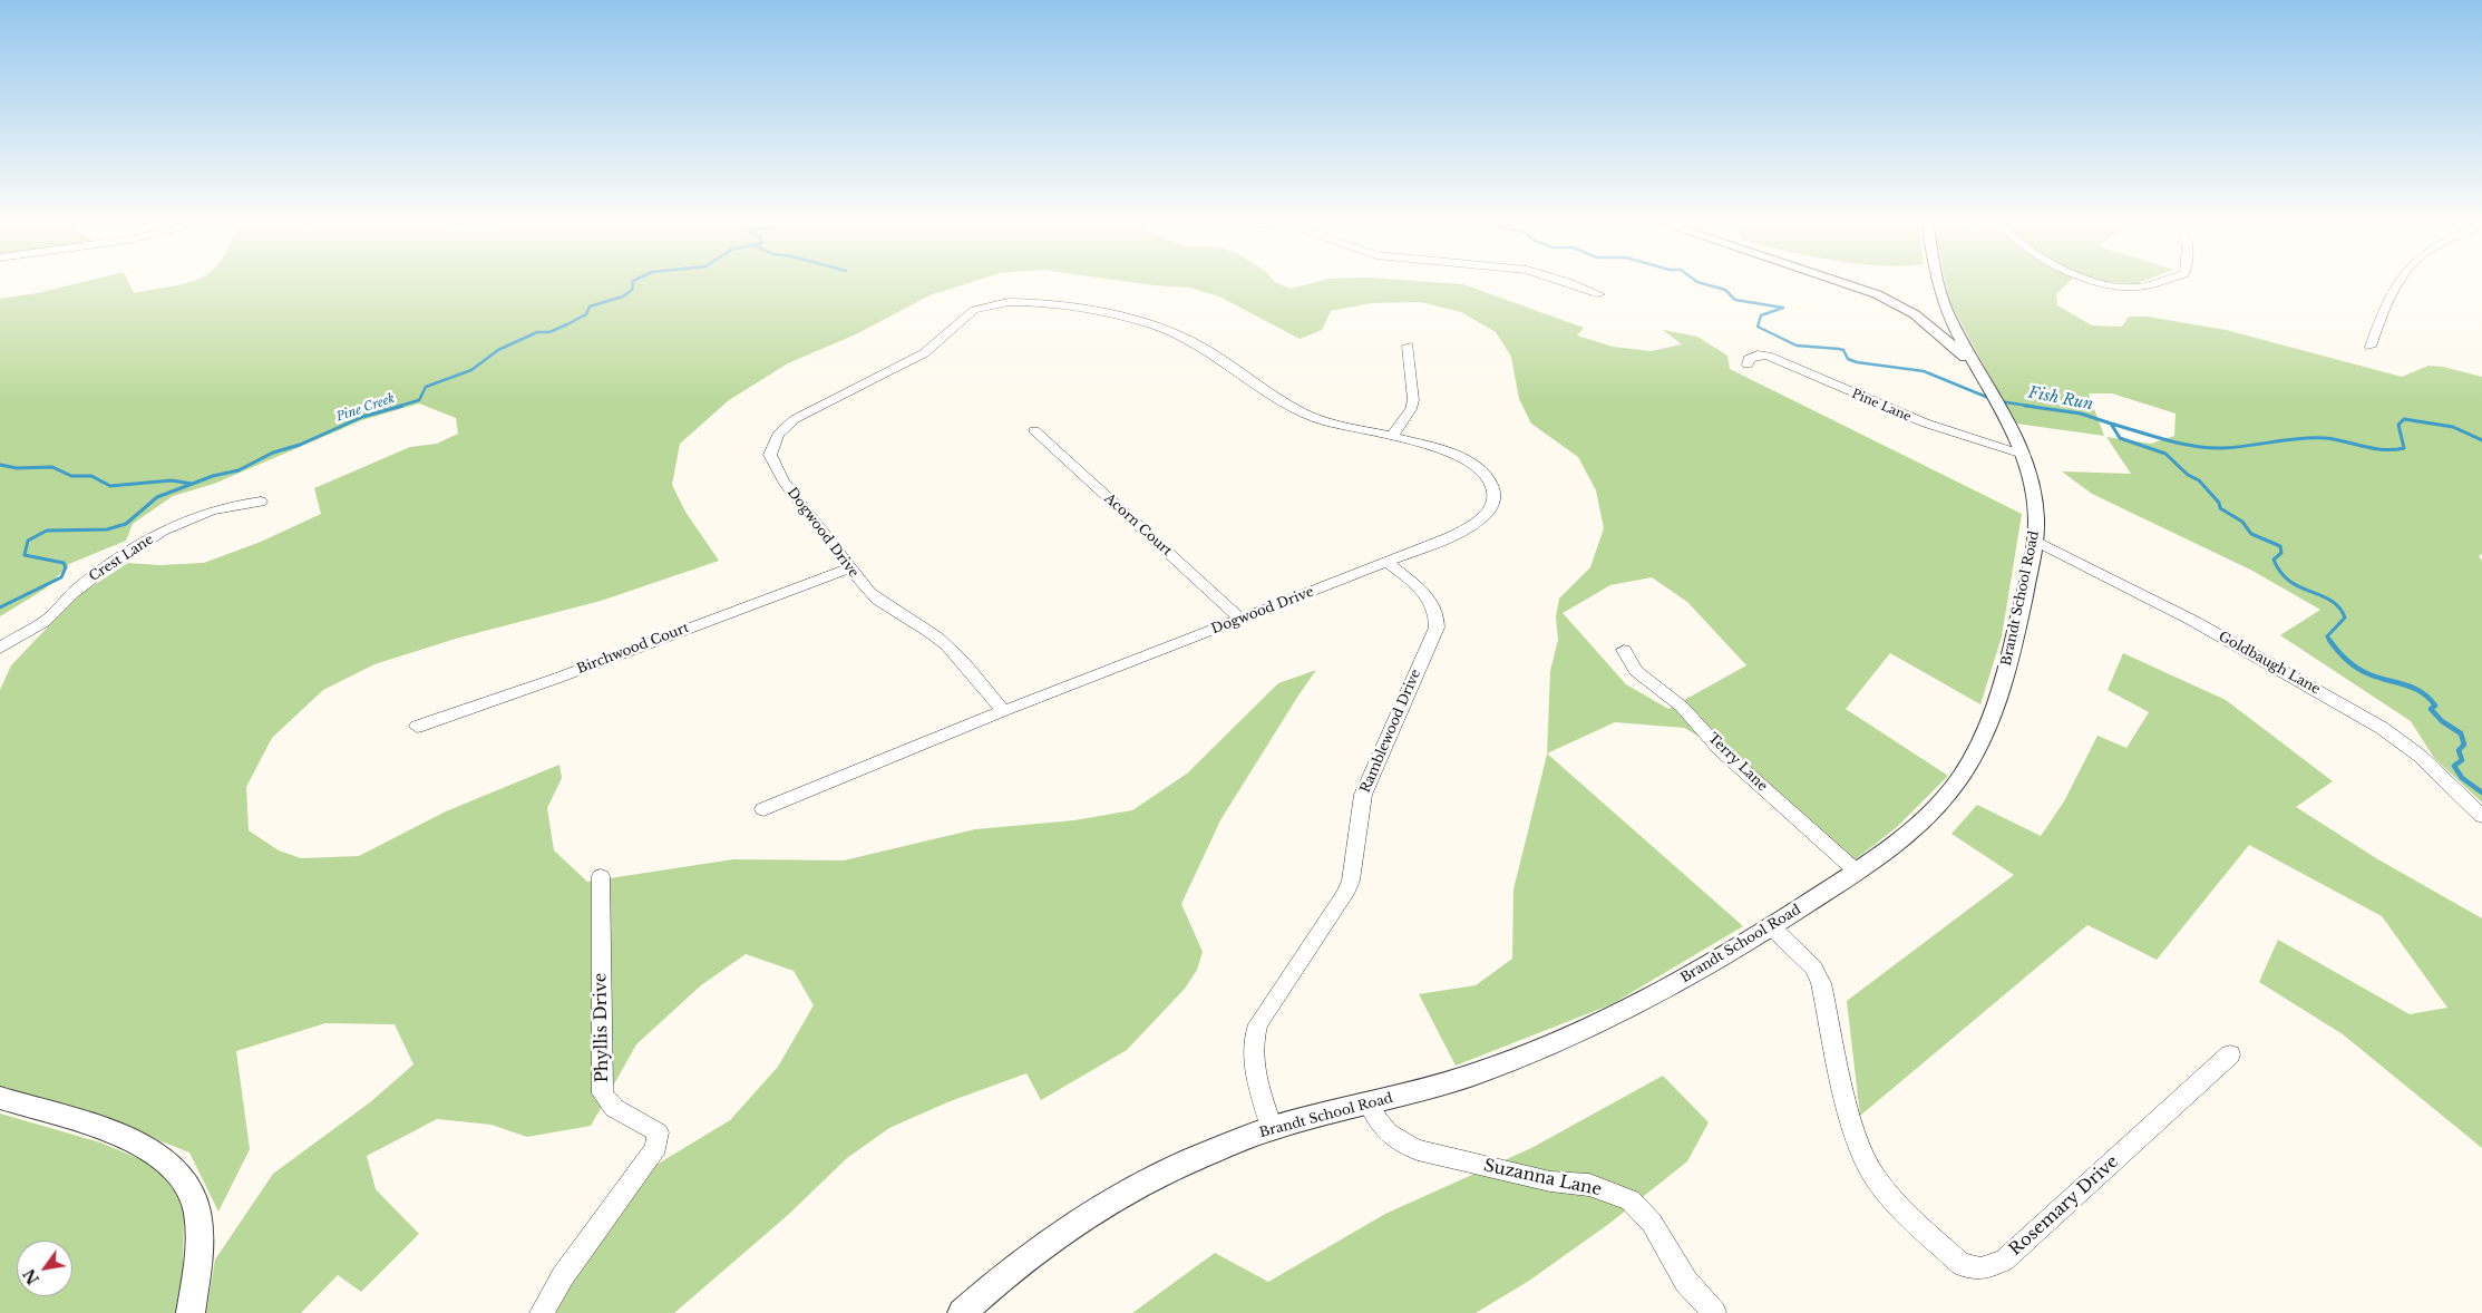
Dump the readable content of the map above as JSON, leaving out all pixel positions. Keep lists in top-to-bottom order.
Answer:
{
  "streets": {
    "street": [
      "Pine Lane",
      "Acorn Court",
      "Dogwood Drive",
      "Crest Lane",
      "Brandt School Road",
      "Birchwood Court",
      "Goldbaugh Lane",
      "Ramblewood Drive",
      "Terry Lane",
      "Phyllis Drive",
      "Suzanna Lane",
      "Rosemary Drive"
    ]
  },
  "crossings": [
    ["Pine Lane", "Brandt School Road"],
    ["Acorn Court", "Dogwood Drive"],
    ["Dogwood Drive", "Birchwood Court"],
    ["Dogwood Drive", "Ramblewood Drive"],
    ["Brandt School Road", "Goldbaugh Lane"],
    ["Brandt School Road", "Ramblewood Drive"],
    ["Brandt School Road", "Terry Lane"],
    ["Brandt School Road", "Suzanna Lane"],
    ["Brandt School Road", "Rosemary Drive"]
  ],
  "water": ["Fish Run", "Pine Creek"],
  "north": "bottom left"
}
